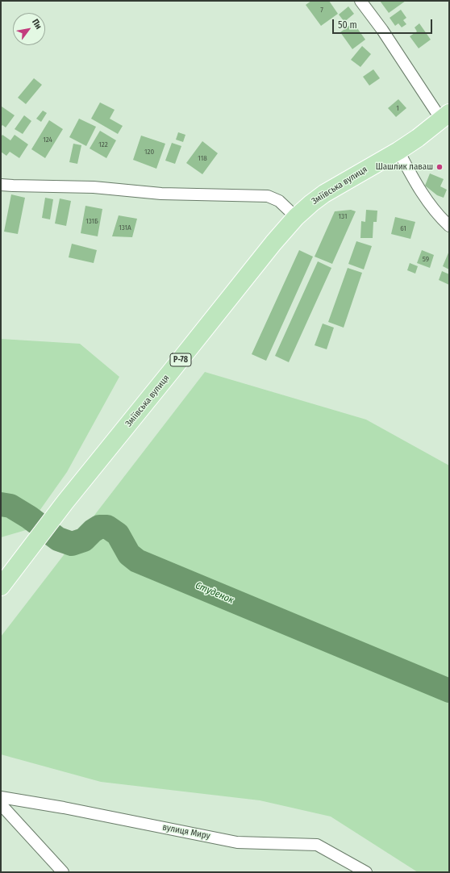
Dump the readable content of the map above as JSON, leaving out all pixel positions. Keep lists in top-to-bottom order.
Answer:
{
  "streets": {
    "main road": ["Зміївська вулиця", "Р-78"],
    "street": ["вулиця Миру"]
  },
  "water": ["Студенок"],
  "places": ["Шашлик лаваш"],
  "house_numbers": [
    "7",
    "1",
    "124",
    "122",
    "120",
    "118",
    "131",
    "131Б",
    "131А",
    "61",
    "59"
  ],
  "scale_bar": "50 m",
  "north": "top right"
}
